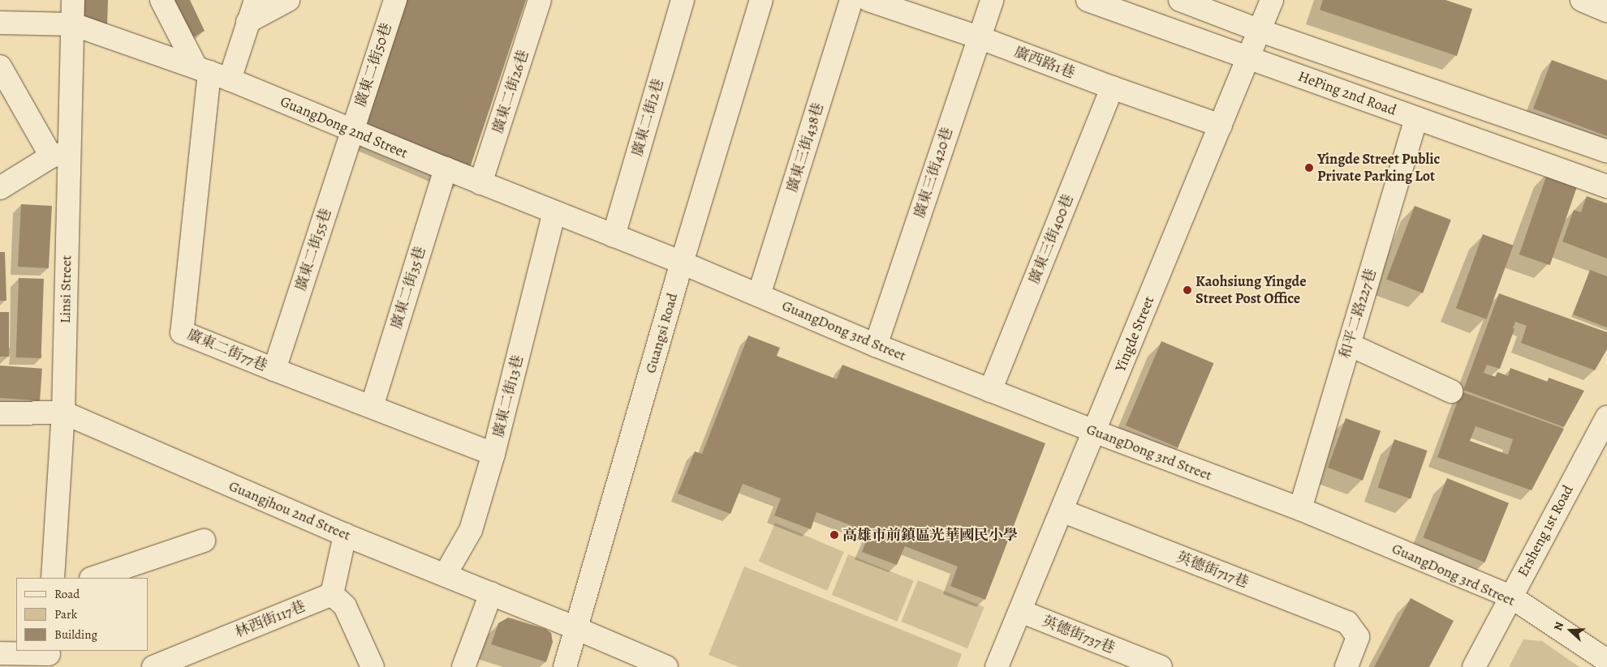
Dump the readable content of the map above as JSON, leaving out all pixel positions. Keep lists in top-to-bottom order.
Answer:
{
  "streets": {
    "street": [
      "廣西路1巷",
      "廣東二街50巷",
      "廣東二街26巷",
      "HePing 2nd Road",
      "廣東二街2巷",
      "GuangDong 2nd Street",
      "廣東三街438巷",
      "廣東三街420巷",
      "廣東三街400巷",
      "廣東二街55巷",
      "廣東二街35巷",
      "Linsi Street",
      "和平二路227巷",
      "GuangDong 3rd Street",
      "Guangsi Road",
      "Yingde Street",
      "廣東二街77巷",
      "廣東二街13巷",
      "Guangjhou 2nd Street",
      "Ersheng 1st Road",
      "英德街717巷",
      "林西街117巷",
      "英德街737巷"
    ]
  },
  "crossings": [
    ["廣西路1巷", "廣東三街420巷"],
    ["廣西路1巷", "廣東三街400巷"],
    ["廣西路1巷", "Yingde Street"],
    ["廣東二街50巷", "GuangDong 2nd Street"],
    ["廣東二街50巷", "廣東二街55巷"],
    ["廣東二街26巷", "GuangDong 2nd Street"],
    ["HePing 2nd Road", "和平二路227巷"],
    ["HePing 2nd Road", "Yingde Street"],
    ["廣東二街2巷", "GuangDong 2nd Street"],
    ["GuangDong 2nd Street", "廣東二街55巷"],
    ["GuangDong 2nd Street", "廣東二街35巷"],
    ["GuangDong 2nd Street", "Linsi Street"],
    ["GuangDong 2nd Street", "GuangDong 3rd Street"],
    ["GuangDong 2nd Street", "Guangsi Road"],
    ["GuangDong 2nd Street", "廣東二街77巷"],
    ["GuangDong 2nd Street", "廣東二街13巷"],
    ["廣東三街438巷", "GuangDong 3rd Street"],
    ["廣東三街420巷", "GuangDong 3rd Street"],
    ["廣東三街400巷", "GuangDong 3rd Street"],
    ["廣東二街55巷", "廣東二街77巷"],
    ["廣東二街35巷", "廣東二街77巷"],
    ["Linsi Street", "Guangjhou 2nd Street"],
    ["和平二路227巷", "GuangDong 3rd Street"],
    ["GuangDong 3rd Street", "Guangsi Road"],
    ["GuangDong 3rd Street", "Yingde Street"],
    ["GuangDong 3rd Street", "Ersheng 1st Road"],
    ["Guangsi Road", "Guangjhou 2nd Street"],
    ["Yingde Street", "英德街717巷"],
    ["Yingde Street", "英德街737巷"],
    ["廣東二街77巷", "廣東二街13巷"],
    ["廣東二街13巷", "Guangjhou 2nd Street"]
  ],
  "places": ["Yingde Street Public Private Parking Lot", "Kaohsiung Yingde Street Post Office", "高雄市前鎮區光華國民小學"],
  "legend": ["Road", "Park", "Building"],
  "north": "left"
}
